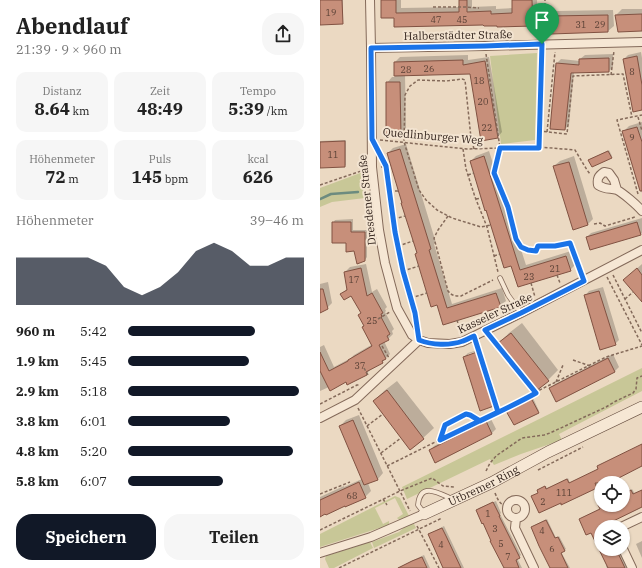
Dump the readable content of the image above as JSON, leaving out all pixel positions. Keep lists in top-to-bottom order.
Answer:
{
  "streets": {
    "street": [
      "Halberstädter Straße",
      "Dresdener Straße",
      "Kasseler Straße",
      "Utbremer Ring"
    ],
    "path": ["Quedlinburger Weg"]
  },
  "crossings": [
    ["Halberstädter Straße", "Dresdener Straße"],
    ["Quedlinburger Weg", "Dresdener Straße"],
    ["Dresdener Straße", "Kasseler Straße"]
  ],
  "house_numbers": [
    "19",
    "47",
    "45",
    "31",
    "29",
    "26",
    "28",
    "8",
    "18",
    "20",
    "22",
    "9",
    "11",
    "21",
    "23",
    "17",
    "25",
    "37",
    "111",
    "68",
    "2",
    "1",
    "3",
    "4",
    "5",
    "4",
    "6",
    "7"
  ],
  "page": {
    "heading": ["Abendlauf", "21:39 · 9 × 960 m"],
    "stats": [
      ["Distanz", "8.64 km"],
      ["Zeit", "48:49"],
      ["Tempo", "5:39 /km"],
      ["Höhenmeter", "72 m"],
      ["Puls", "145 bpm"],
      ["kcal", "626"]
    ],
    "chart": ["Höhenmeter", "39–46 m"],
    "list": [
      {
        "name": "960 m",
        "note": "5:42"
      },
      {
        "name": "1.9 km",
        "note": "5:45"
      },
      {
        "name": "2.9 km",
        "note": "5:18"
      },
      {
        "name": "3.8 km",
        "note": "6:01"
      },
      {
        "name": "4.8 km",
        "note": "5:20"
      },
      {
        "name": "5.8 km",
        "note": "6:07"
      }
    ],
    "buttons": ["Speichern", "Teilen"]
  }
}
